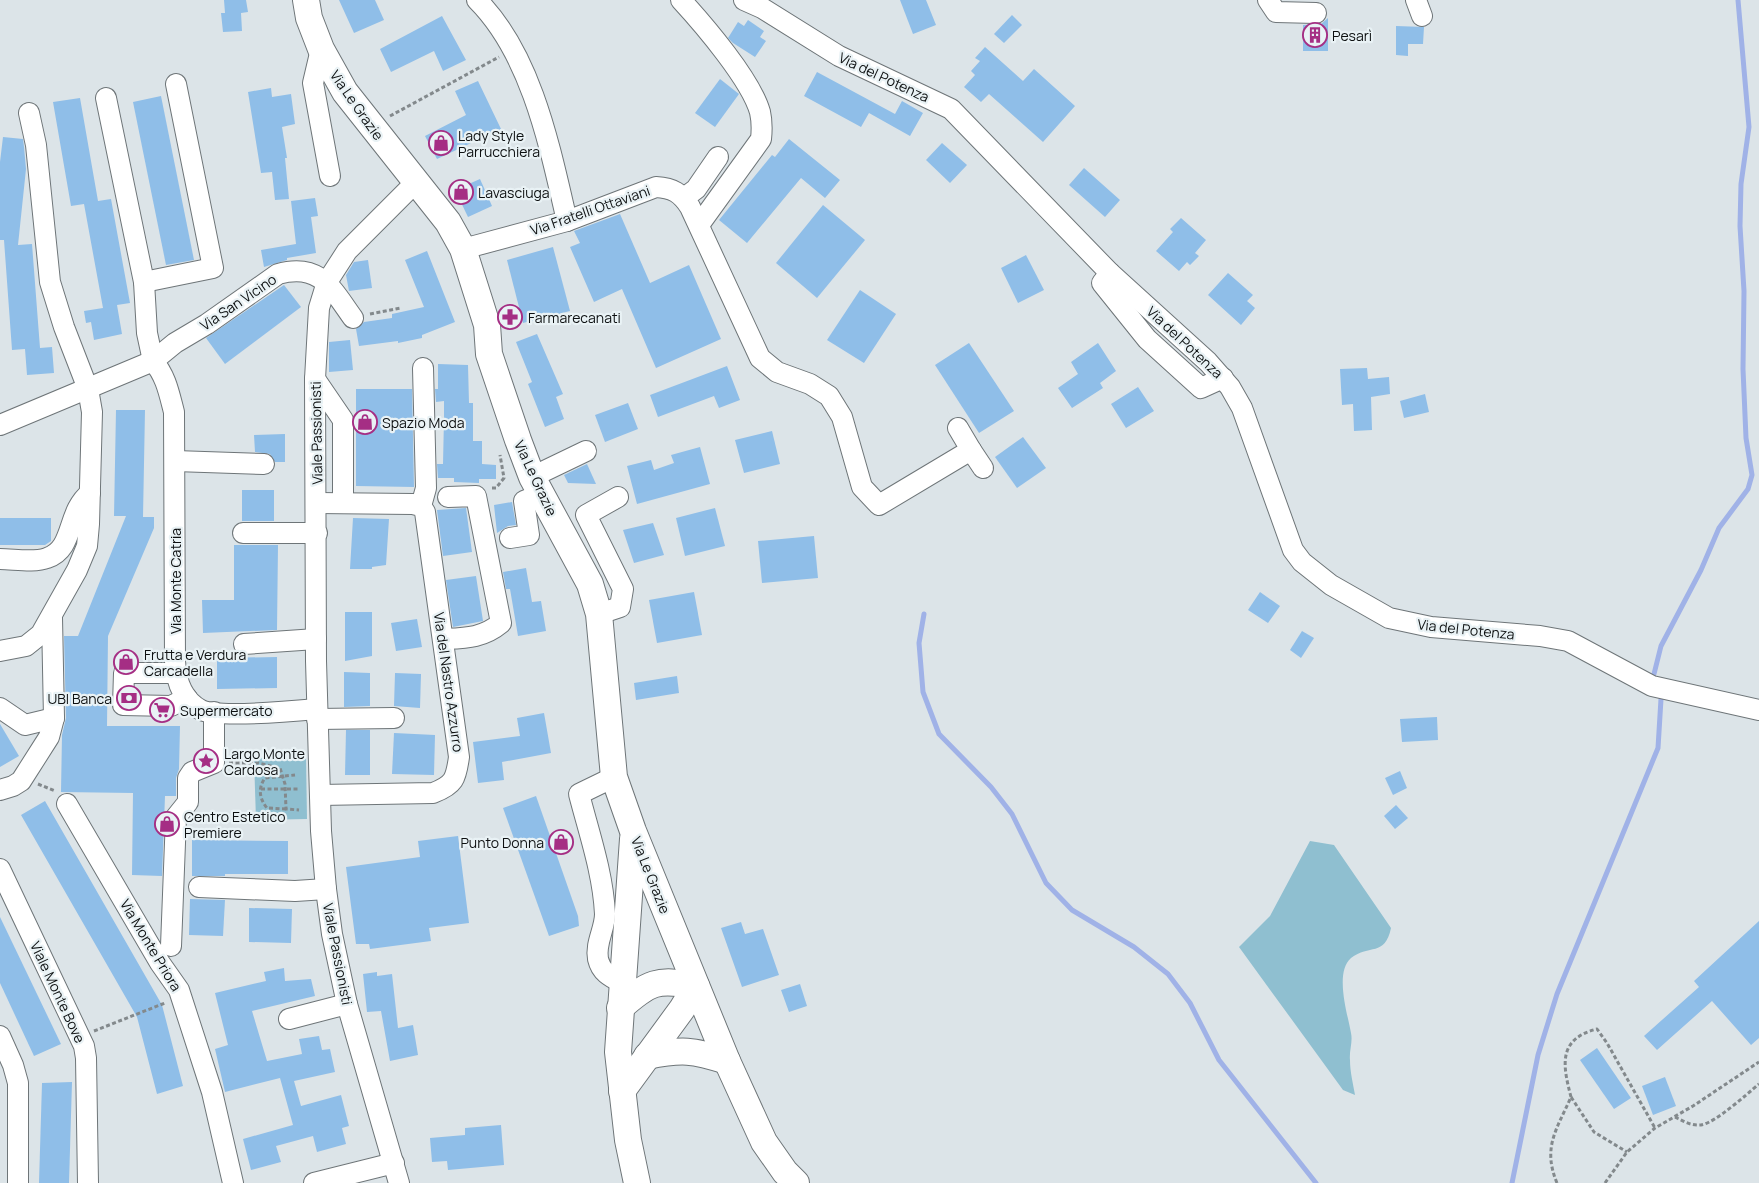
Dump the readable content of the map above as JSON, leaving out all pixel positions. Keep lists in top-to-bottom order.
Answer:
{
  "streets": {
    "main road": ["Via Le Grazie"],
    "street": [
      "Via del Potenza",
      "Via Fratelli Ottaviani",
      "Via San Vicino",
      "Viale Passionisti",
      "Via Monte Catria",
      "Via del Nastro Azzurro",
      "Via Monte Priora",
      "Viale Monte Bove"
    ]
  },
  "crossings": [
    ["Via Le Grazie", "Via Fratelli Ottaviani"],
    ["Via Le Grazie", "Viale Passionisti"],
    ["Via San Vicino", "Viale Passionisti"],
    ["Via San Vicino", "Via Monte Catria"],
    ["Viale Passionisti", "Via del Nastro Azzurro"]
  ],
  "places": {
    "building": ["Pesarì"],
    "shop": [
      "Lady Style Parrucchiera",
      "Lavasciuga",
      "Spazio Moda",
      "Frutta e Verdura Carcadella",
      "Centro Estetico Premiere",
      "Punto Donna"
    ],
    "pharmacy": ["Farmarecanati"],
    "bank": ["UBI Banca"],
    "supermarket": ["Supermercato"],
    "place": ["Largo Monte Cardosa"]
  }
}
